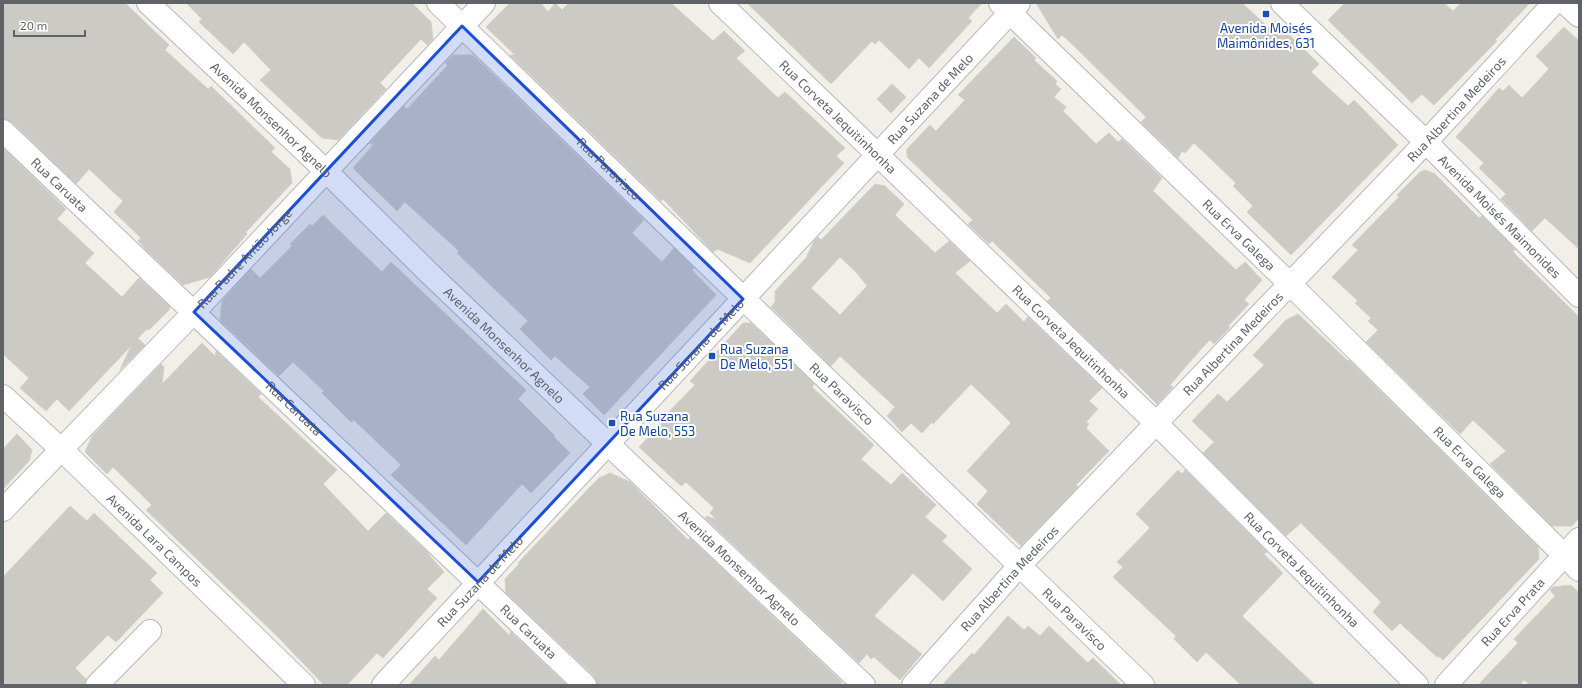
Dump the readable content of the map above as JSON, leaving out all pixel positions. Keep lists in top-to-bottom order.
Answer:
{
  "streets": {
    "street": [
      "Rua Suzana de Melo",
      "Rua Albertina Medeiros",
      "Rua Corveta Jequitinhonha",
      "Avenida Monsenhor Agnelo",
      "Rua Paravisco",
      "Rua Caruata",
      "Avenida Moisés Maimonides",
      "Rua Erva Galega",
      "Rua Padre Antão Jorge",
      "Avenida Lara Campos",
      "Rua Erva Prata"
    ]
  },
  "crossings": [
    ["Rua Suzana de Melo", "Rua Corveta Jequitinhonha"],
    ["Rua Suzana de Melo", "Avenida Monsenhor Agnelo"],
    ["Rua Suzana de Melo", "Rua Paravisco"],
    ["Rua Suzana de Melo", "Rua Caruata"],
    ["Rua Suzana de Melo", "Rua Erva Galega"],
    ["Rua Albertina Medeiros", "Rua Corveta Jequitinhonha"],
    ["Rua Albertina Medeiros", "Rua Paravisco"],
    ["Rua Albertina Medeiros", "Avenida Moisés Maimonides"],
    ["Rua Albertina Medeiros", "Rua Erva Galega"],
    ["Avenida Monsenhor Agnelo", "Rua Padre Antão Jorge"],
    ["Rua Paravisco", "Rua Padre Antão Jorge"],
    ["Rua Caruata", "Rua Padre Antão Jorge"],
    ["Rua Erva Galega", "Rua Erva Prata"],
    ["Rua Padre Antão Jorge", "Avenida Lara Campos"]
  ],
  "places": {
    "transit": ["Avenida Moisés Maimônides, 631", "Rua Suzana De Melo, 551", "Rua Suzana De Melo, 553"]
  },
  "scale_bar": "20 m"
}
